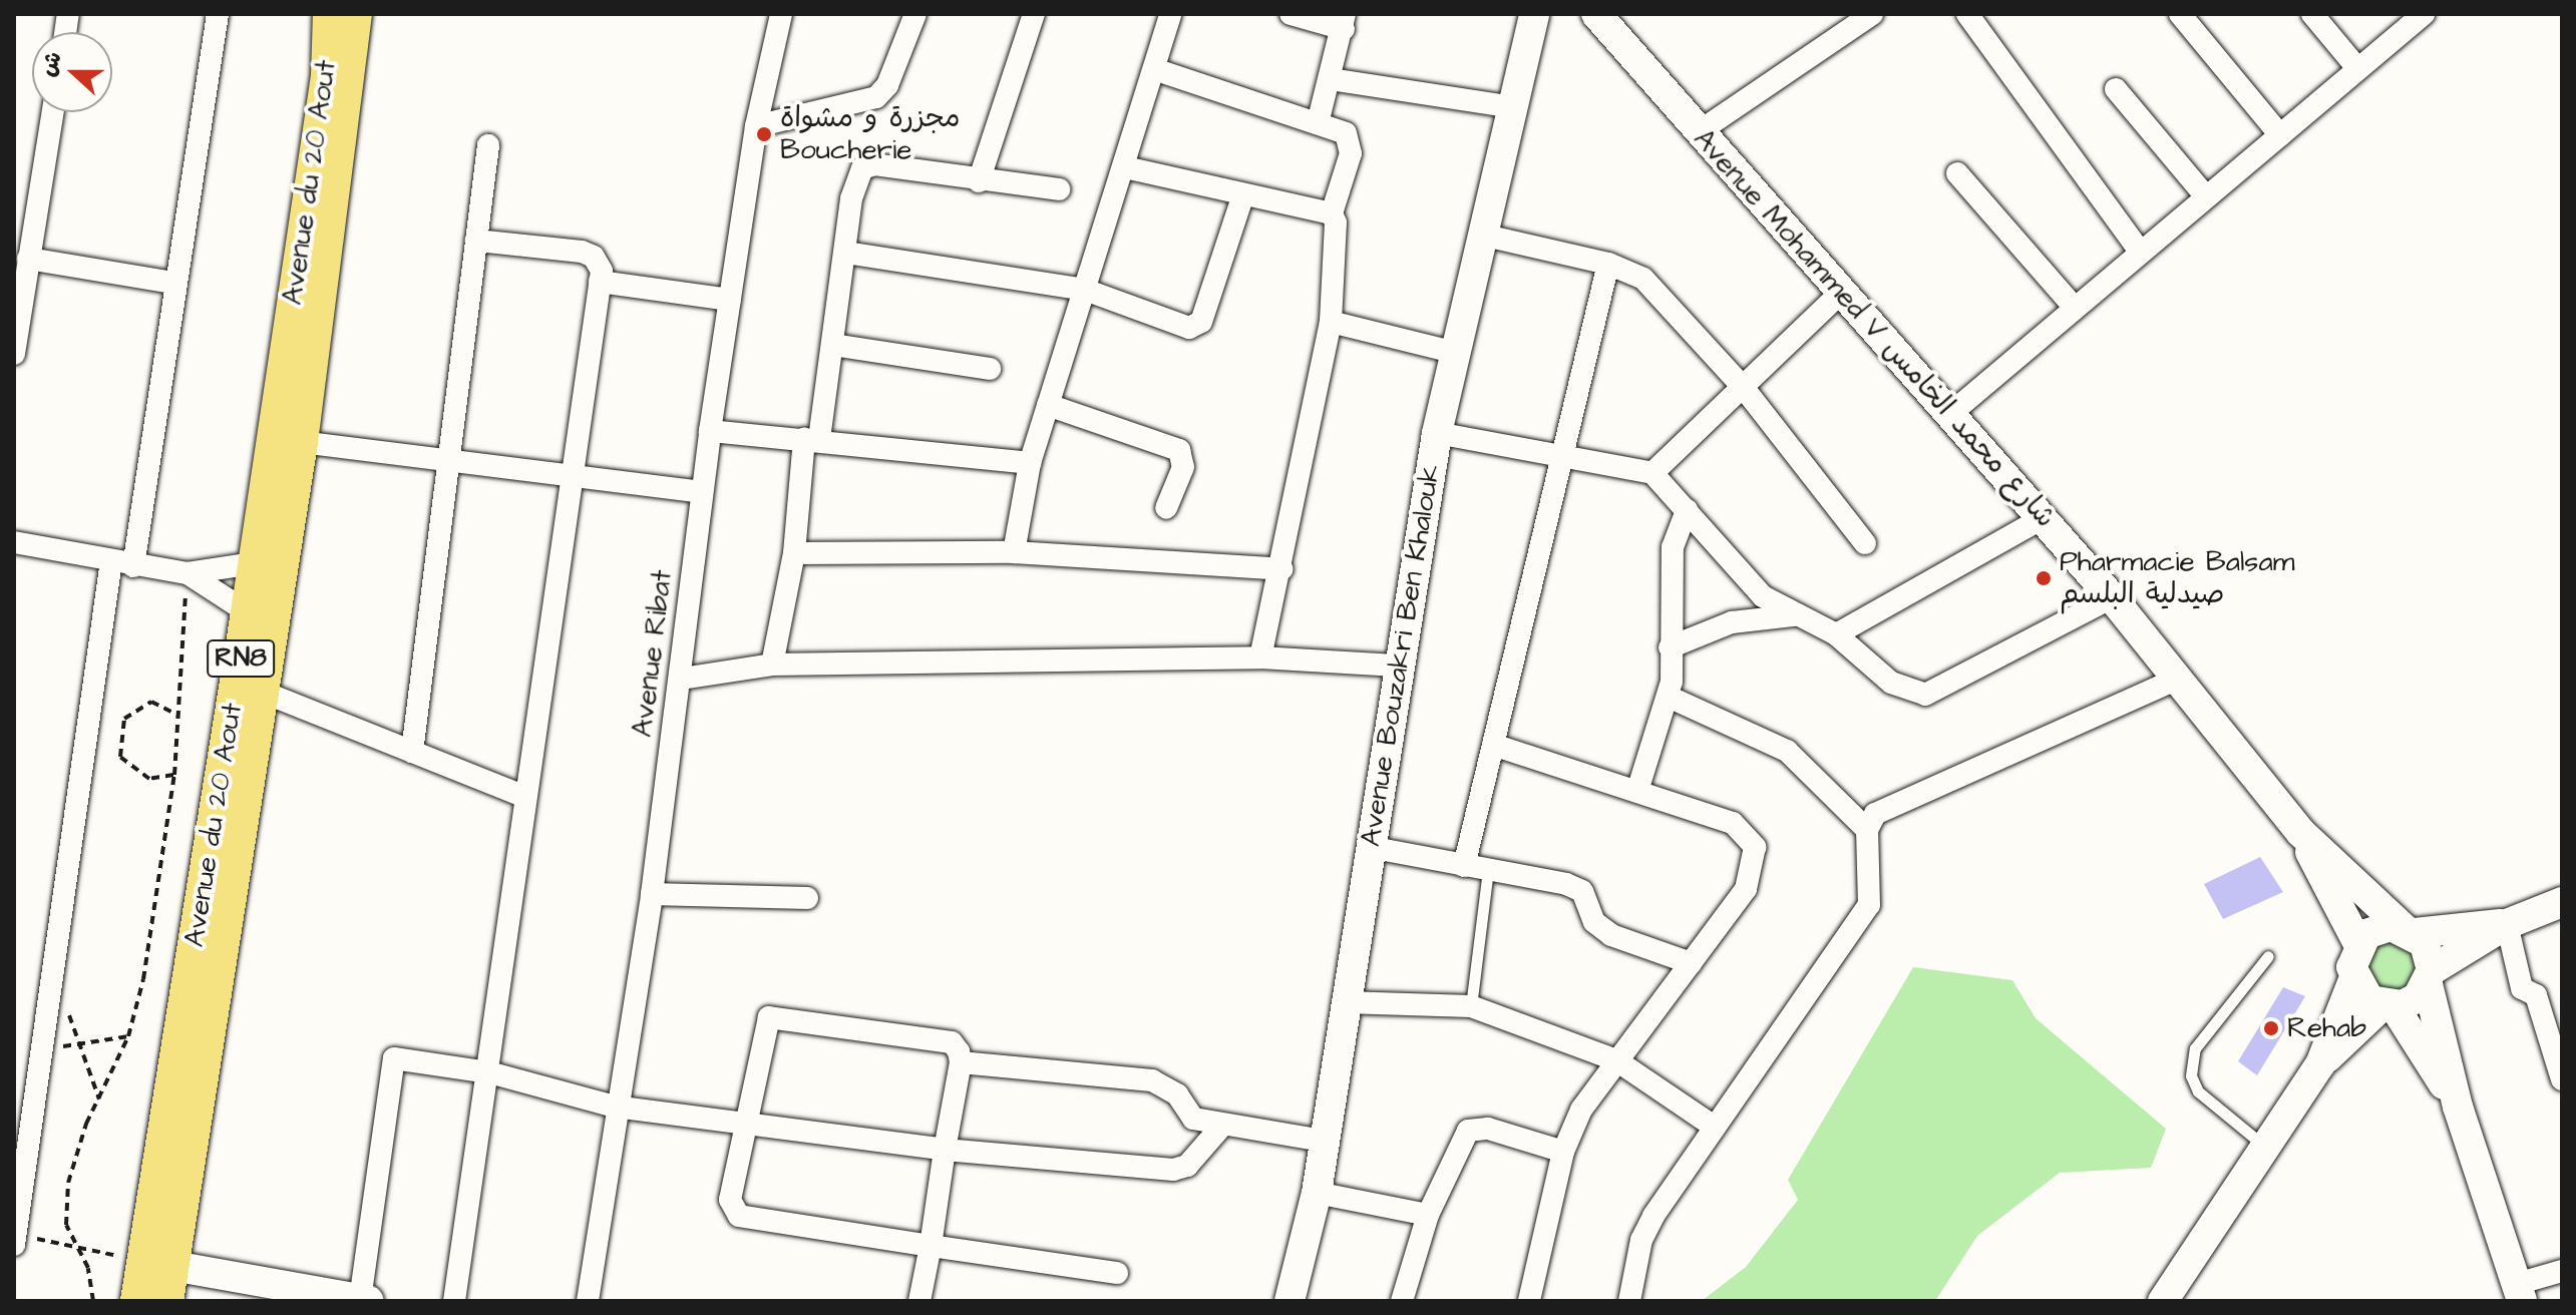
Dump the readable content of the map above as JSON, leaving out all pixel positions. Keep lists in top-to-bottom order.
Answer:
{
  "streets": {
    "main road": ["Avenue du 20 Aout", "RN8"],
    "street": ["Avenue Mohammed V شارع محمد الخامس", "Avenue Ribat", "Avenue Bouzakri Ben Khalouk"]
  },
  "places": ["مجزرة و مشواة Boucherie", "Pharmacie Balsam صيدلية البلسم", "Rehab"],
  "north": "left"
}
